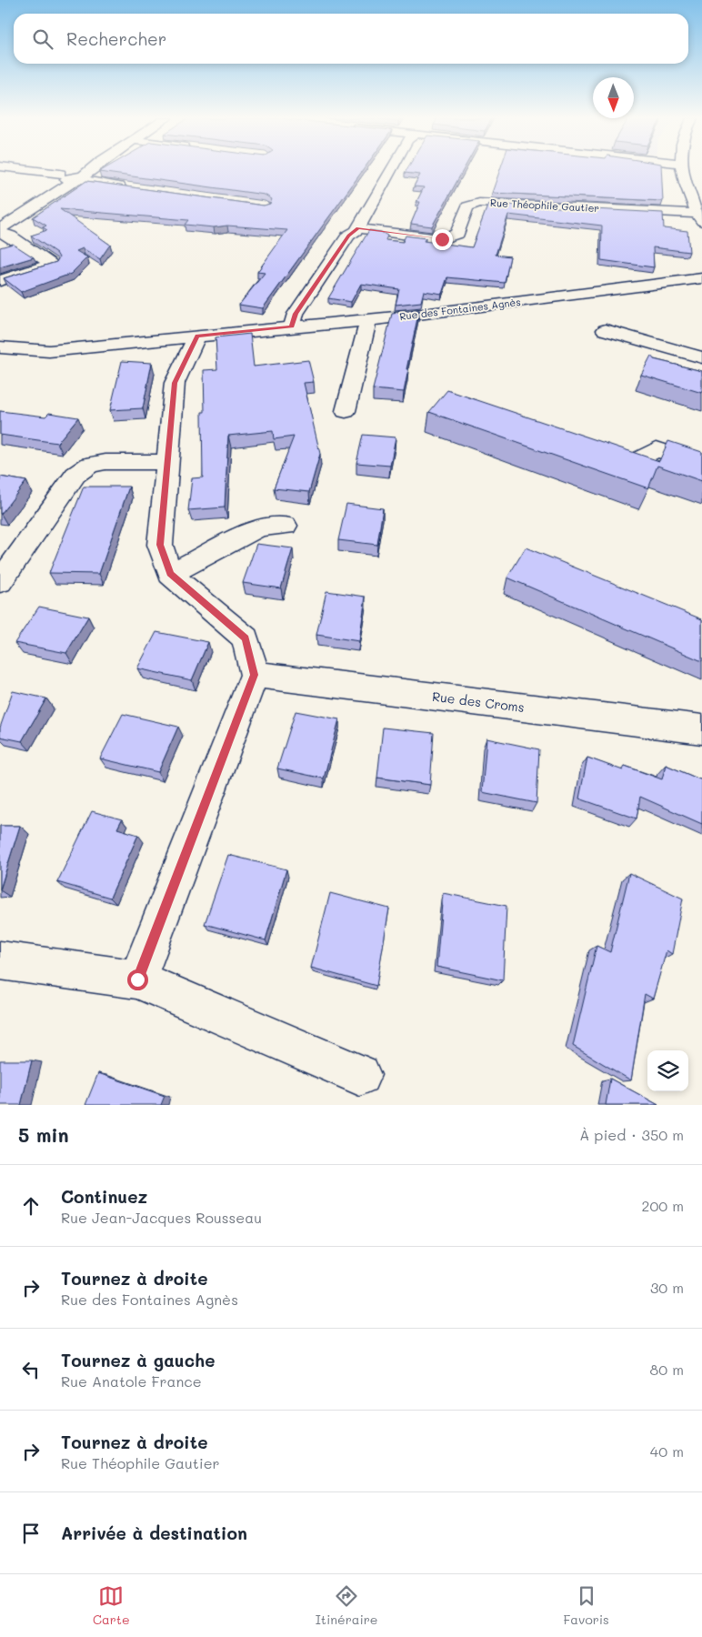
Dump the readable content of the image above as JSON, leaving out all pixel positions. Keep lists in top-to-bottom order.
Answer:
{
  "streets": {
    "street": ["Rue Théophile Gautier", "Rue des Fontaines Agnès", "Rue des Croms"]
  },
  "north": "bottom",
  "page": {
    "search": "Rechercher",
    "heading": ["5 min", "À pied · 350 m"],
    "list": [
      ["Continuez", "Rue Jean-Jacques Rousseau", "200 m"],
      ["Tournez à droite", "Rue des Fontaines Agnès", "30 m"],
      ["Tournez à gauche", "Rue Anatole France", "80 m"],
      ["Tournez à droite", "Rue Théophile Gautier", "40 m"],
      "Arrivée à destination"
    ],
    "nav": ["Carte", "Itinéraire", "Favoris"]
  }
}
